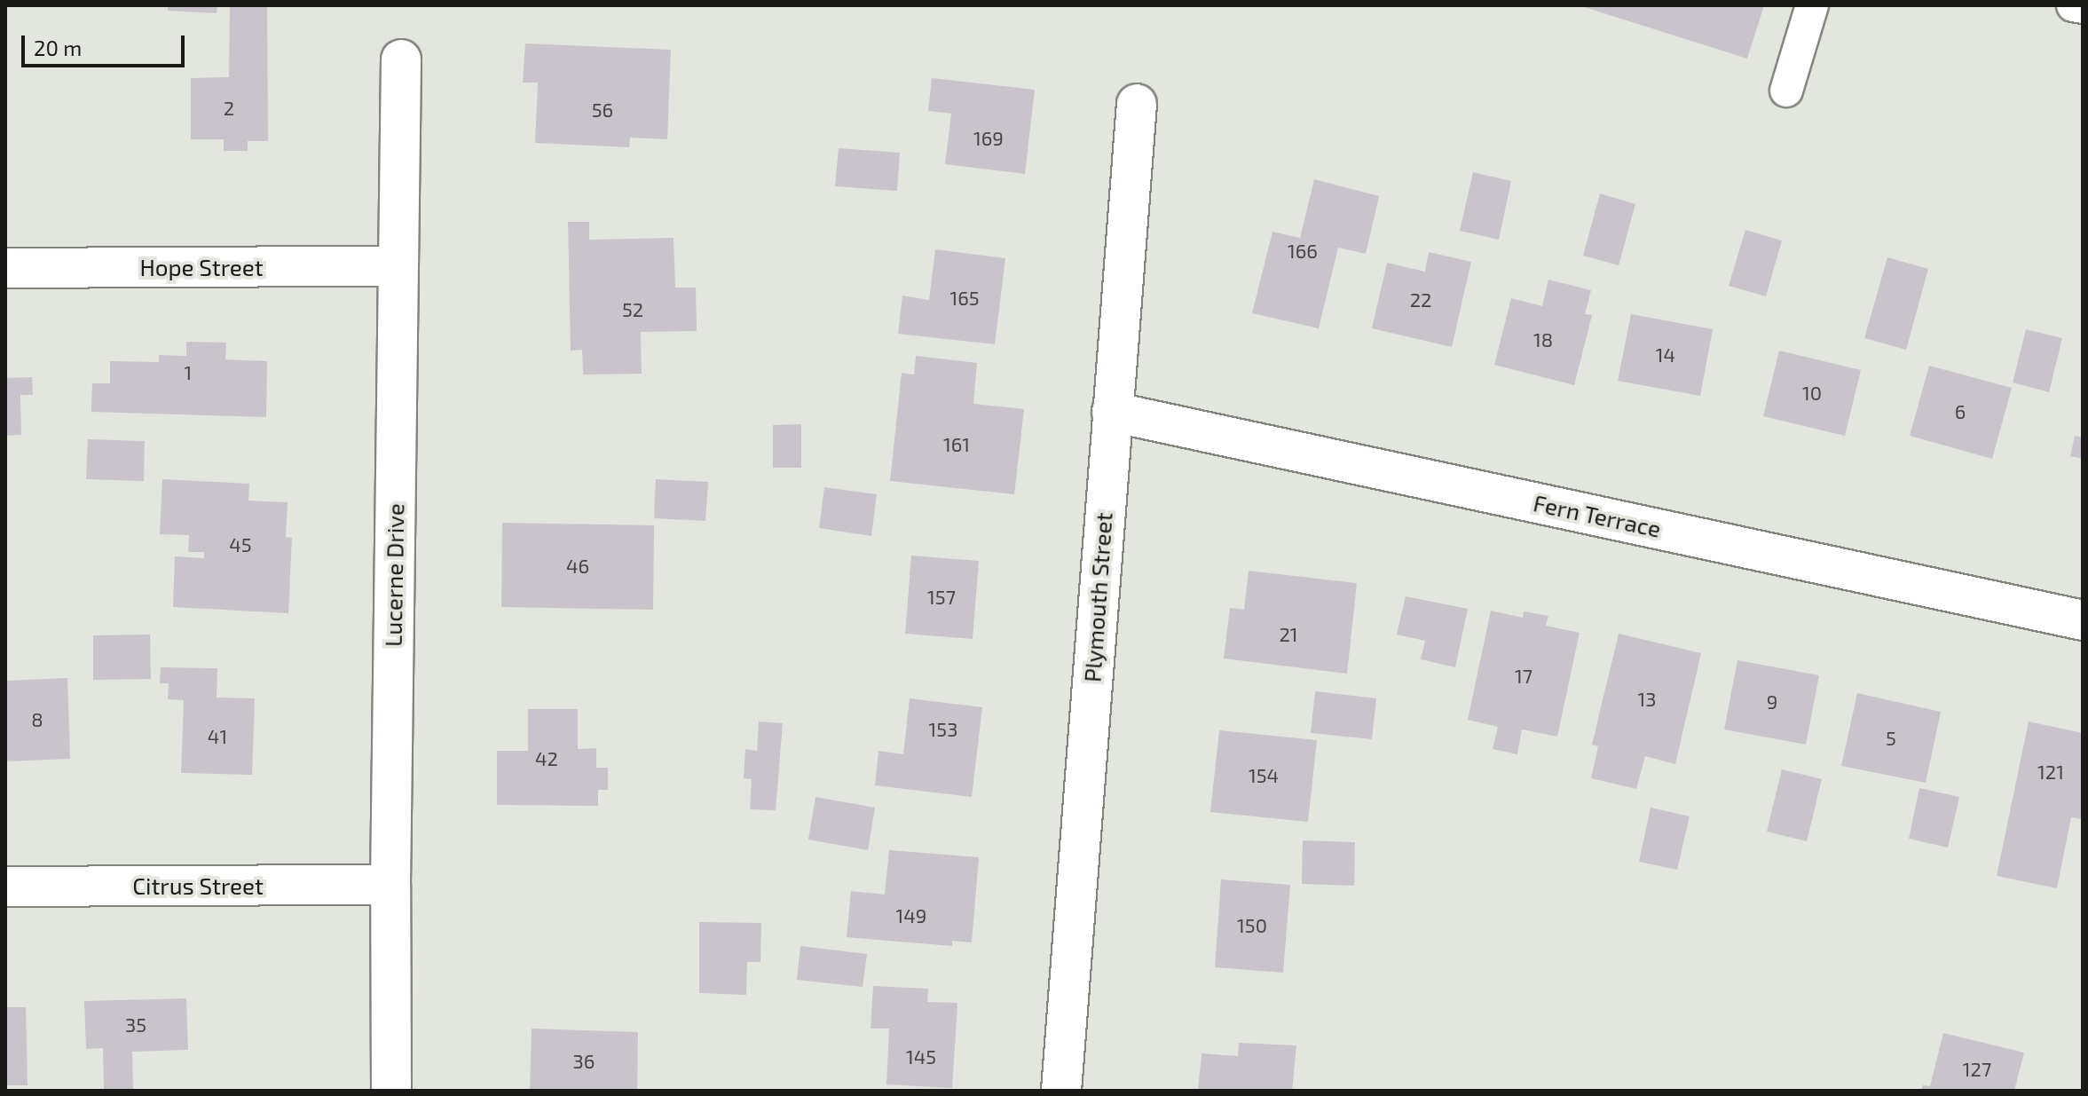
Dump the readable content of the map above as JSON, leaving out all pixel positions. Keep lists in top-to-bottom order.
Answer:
{
  "streets": {
    "street": [
      "Hope Street",
      "Fern Terrace",
      "Lucerne Drive",
      "Plymouth Street",
      "Citrus Street"
    ]
  },
  "crossings": [
    ["Hope Street", "Lucerne Drive"],
    ["Fern Terrace", "Plymouth Street"],
    ["Lucerne Drive", "Citrus Street"]
  ],
  "house_numbers": [
    "2",
    "56",
    "169",
    "166",
    "165",
    "22",
    "52",
    "18",
    "14",
    "1",
    "10",
    "6",
    "161",
    "45",
    "46",
    "157",
    "21",
    "17",
    "13",
    "9",
    "8",
    "153",
    "41",
    "5",
    "42",
    "121",
    "154",
    "149",
    "150",
    "35",
    "145",
    "36",
    "127"
  ],
  "scale_bar": "20 m"
}
